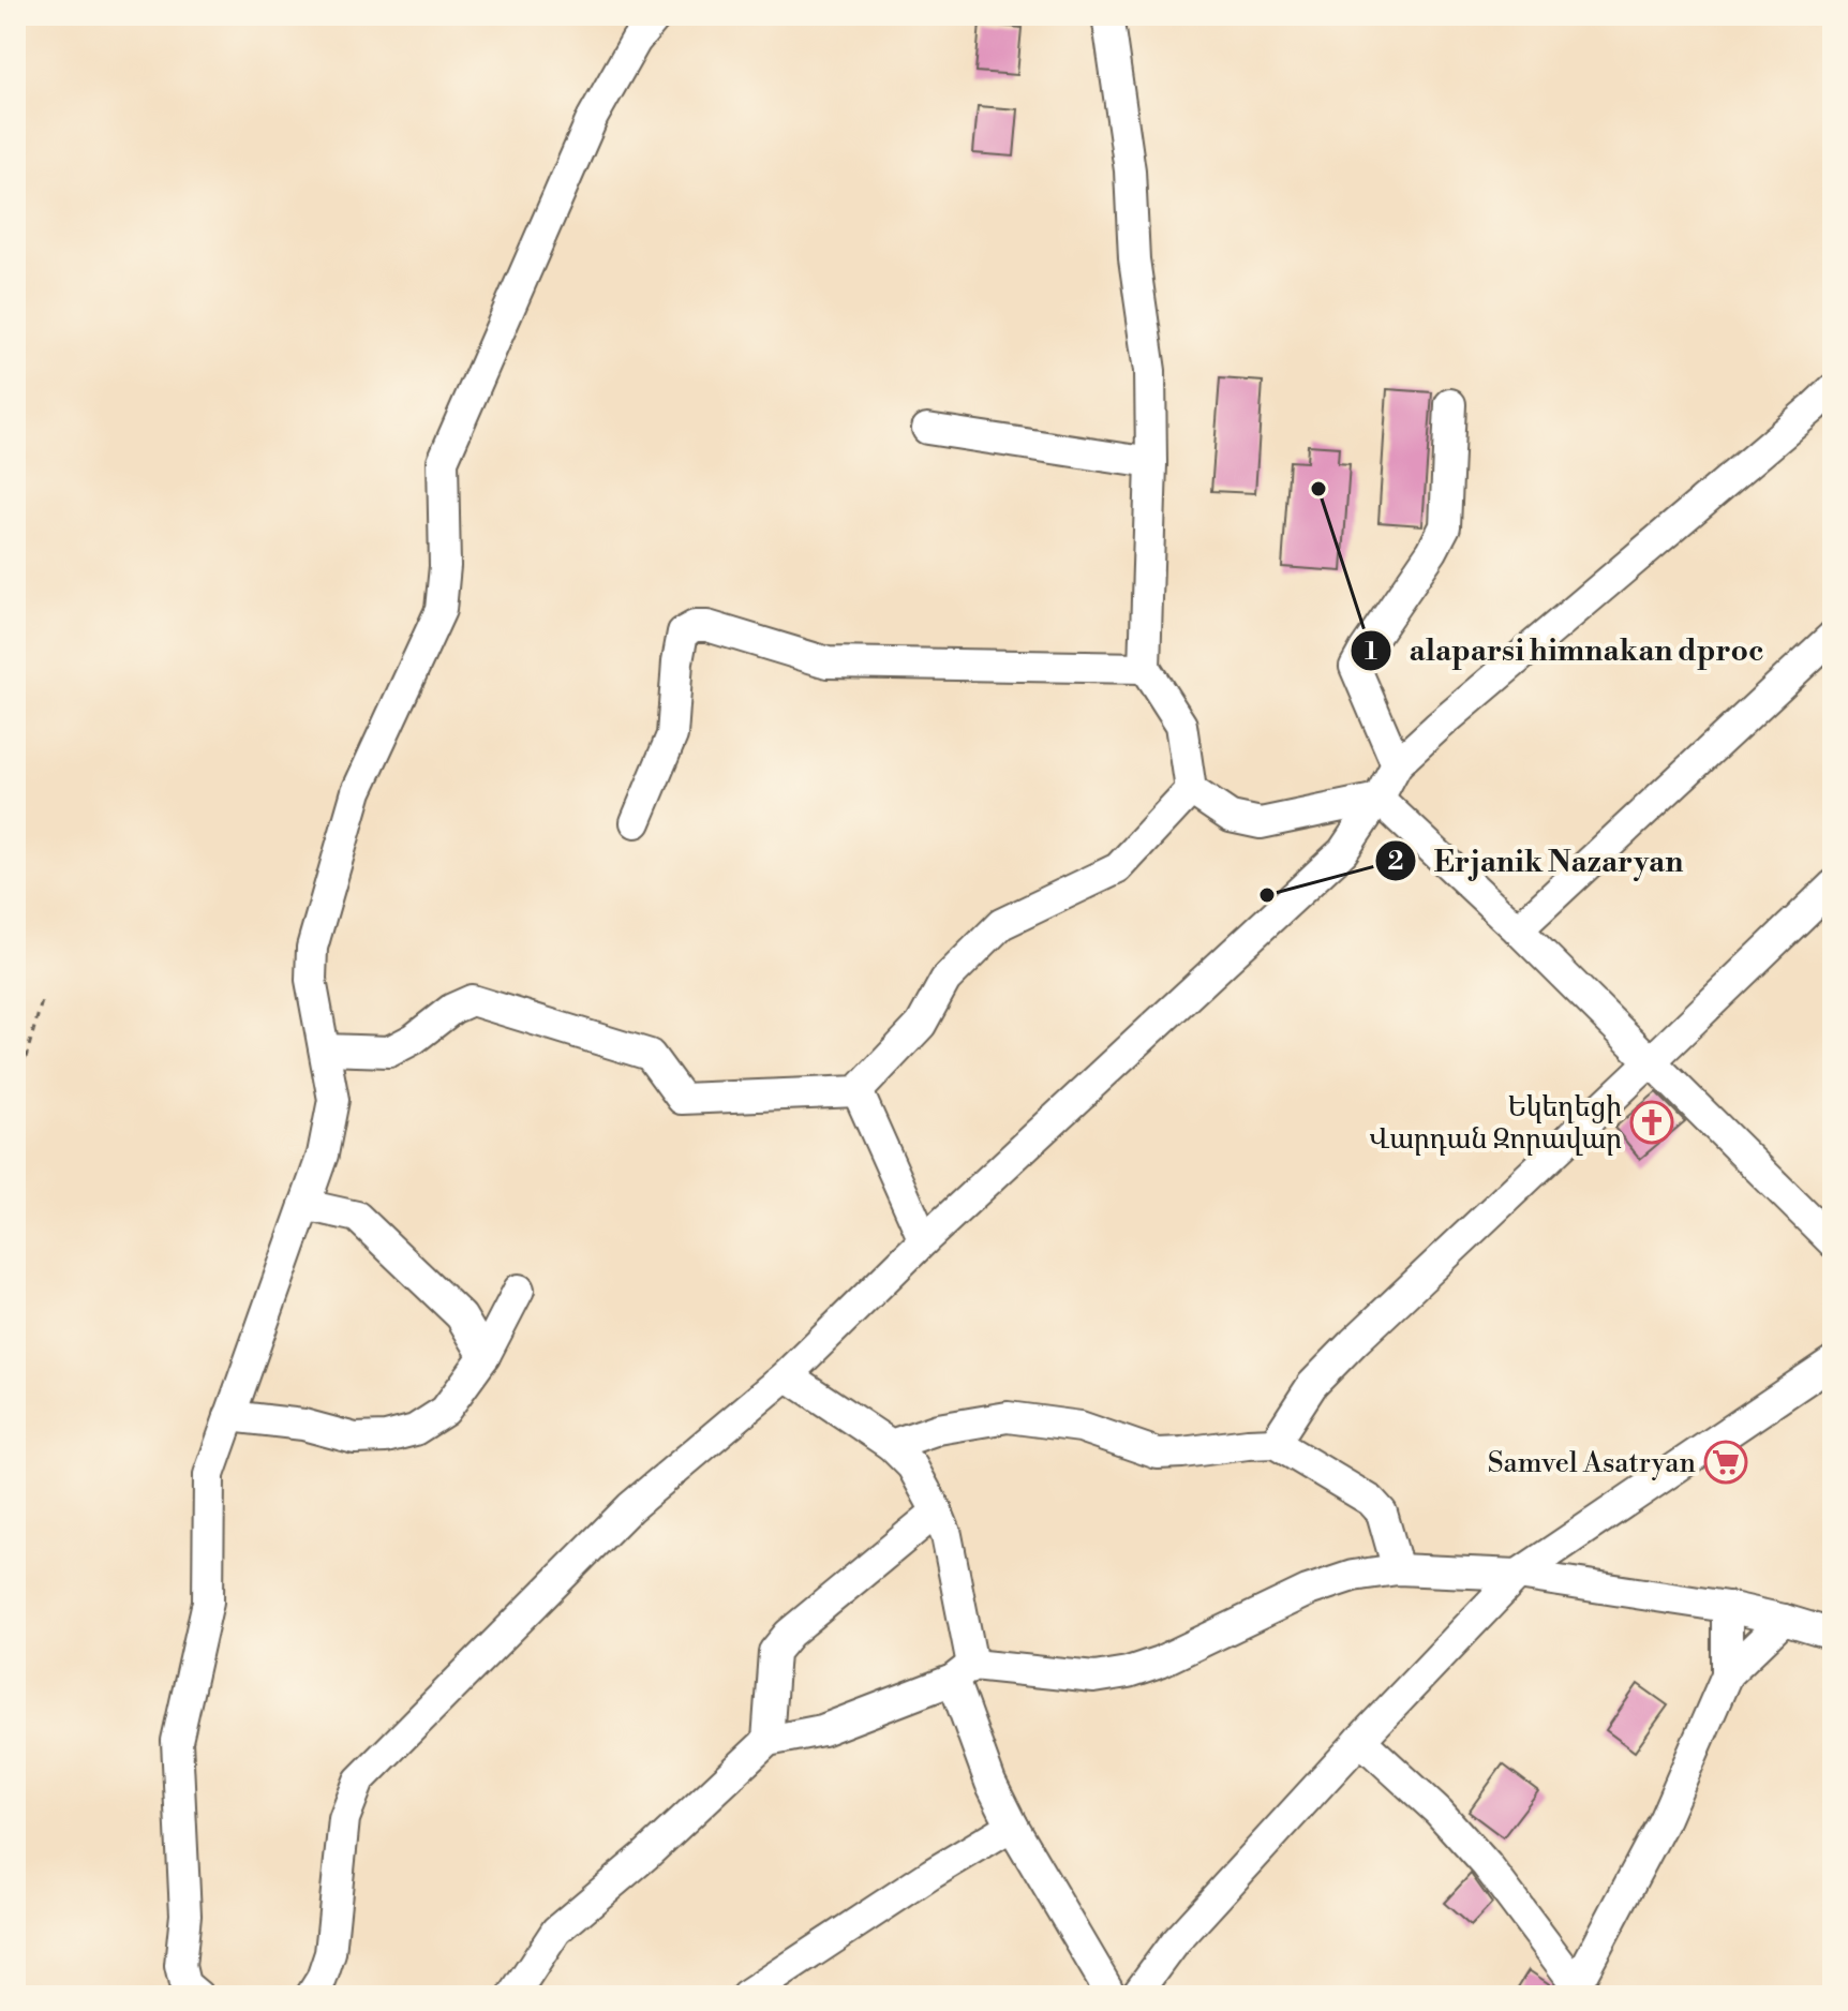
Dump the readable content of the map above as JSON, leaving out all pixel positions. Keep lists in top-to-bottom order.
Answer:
{
  "places": {
    "other": ["alaparsi himnakan dproc", "Erjanik Nazaryan"],
    "church": ["Եկեղեցի Վարդան Զորավար"],
    "supermarket": ["Samvel Asatryan"]
  }
}
